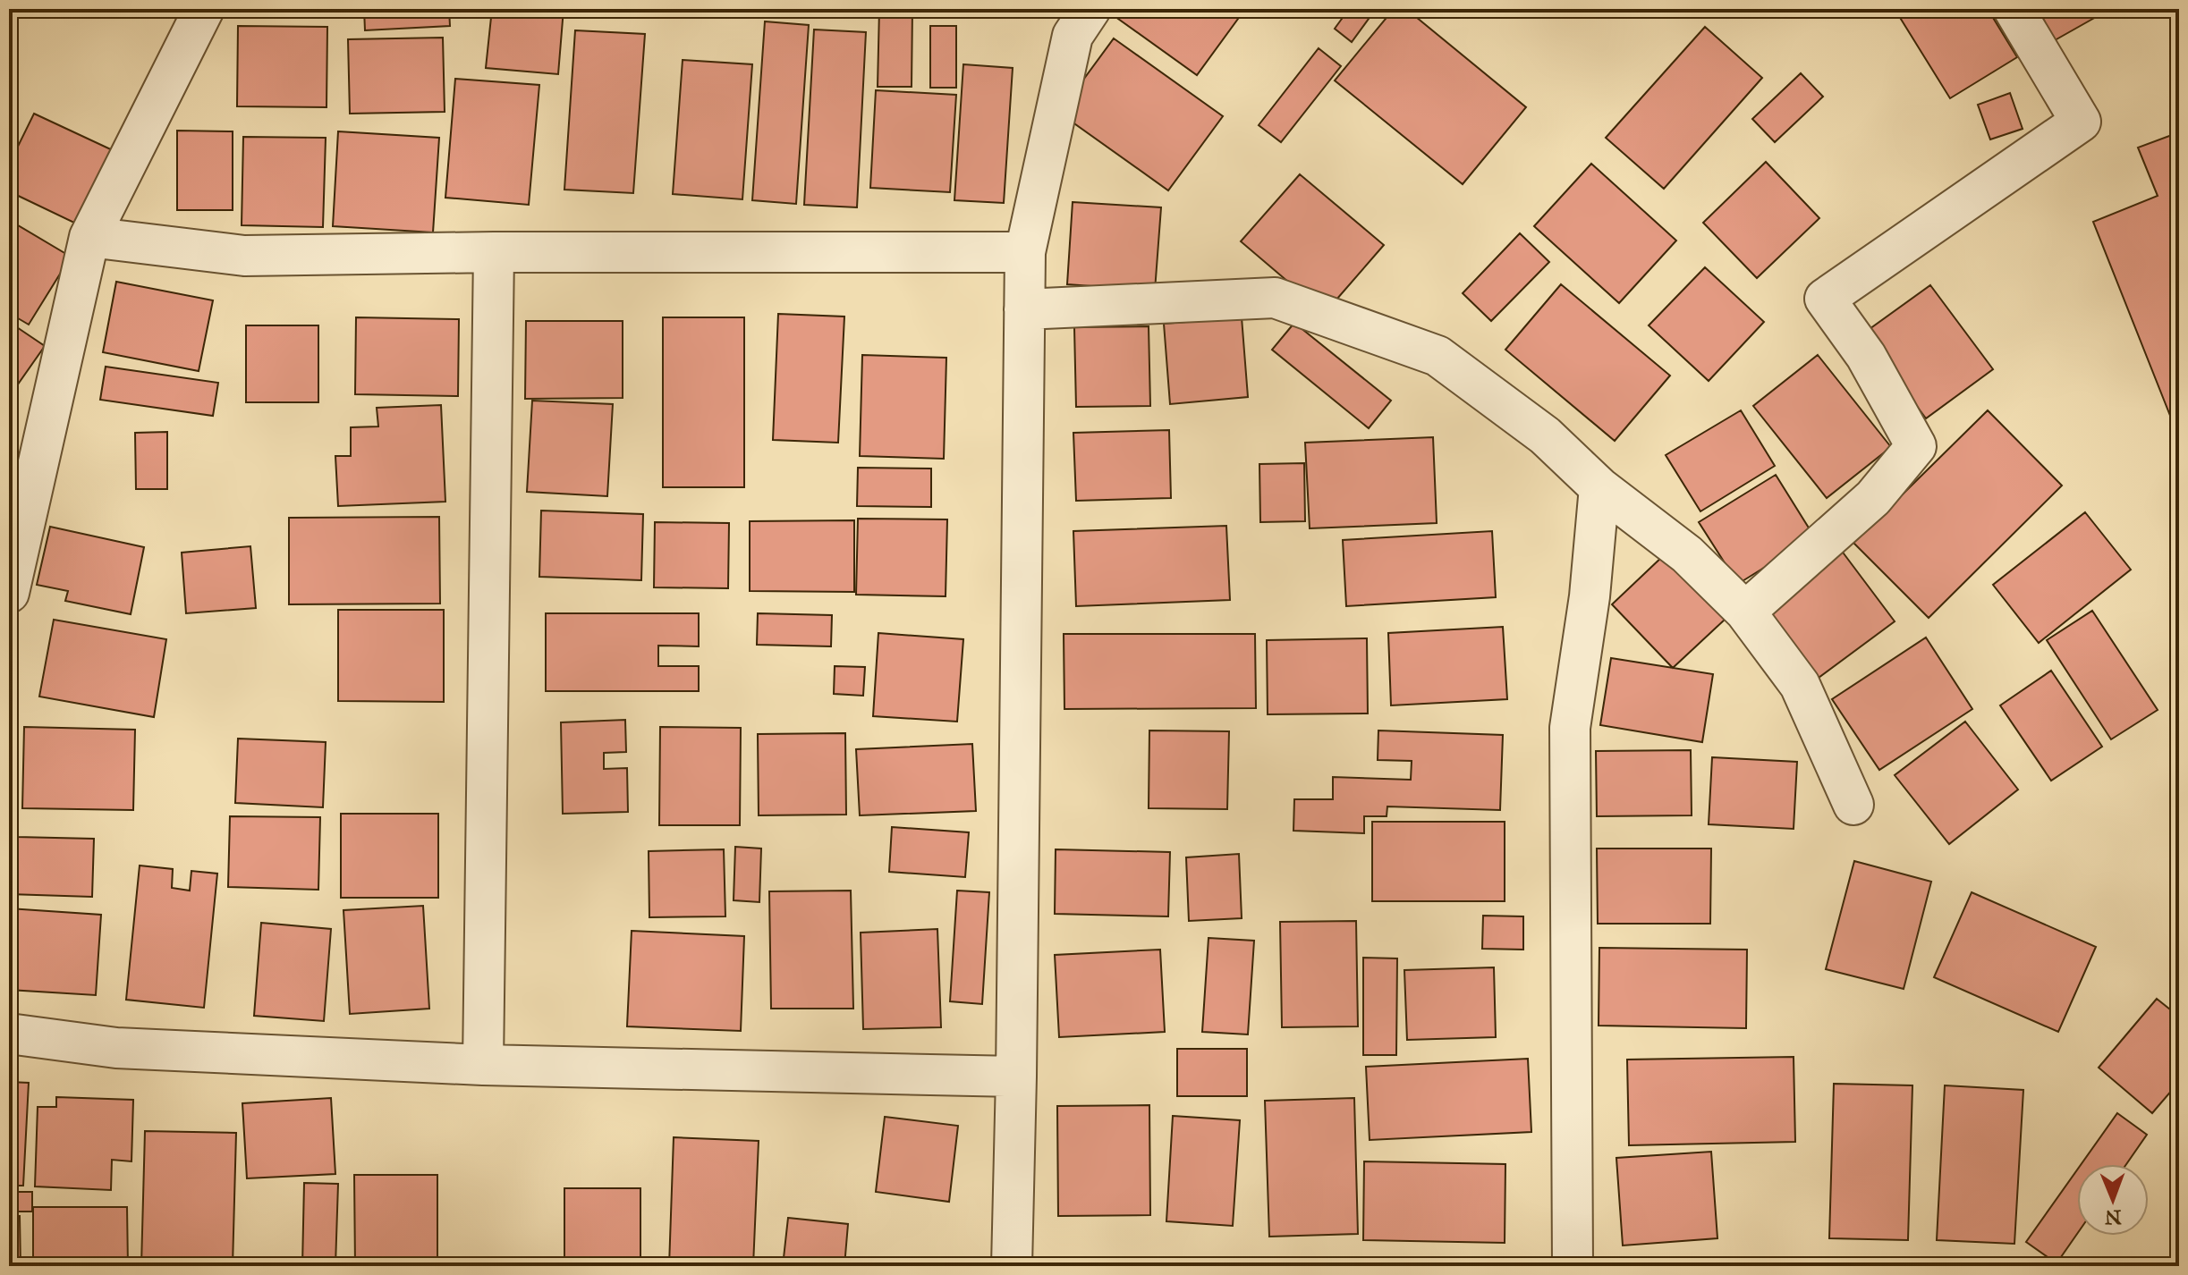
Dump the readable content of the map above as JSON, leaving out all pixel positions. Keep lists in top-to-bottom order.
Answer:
{
  "north": "bottom"
}
